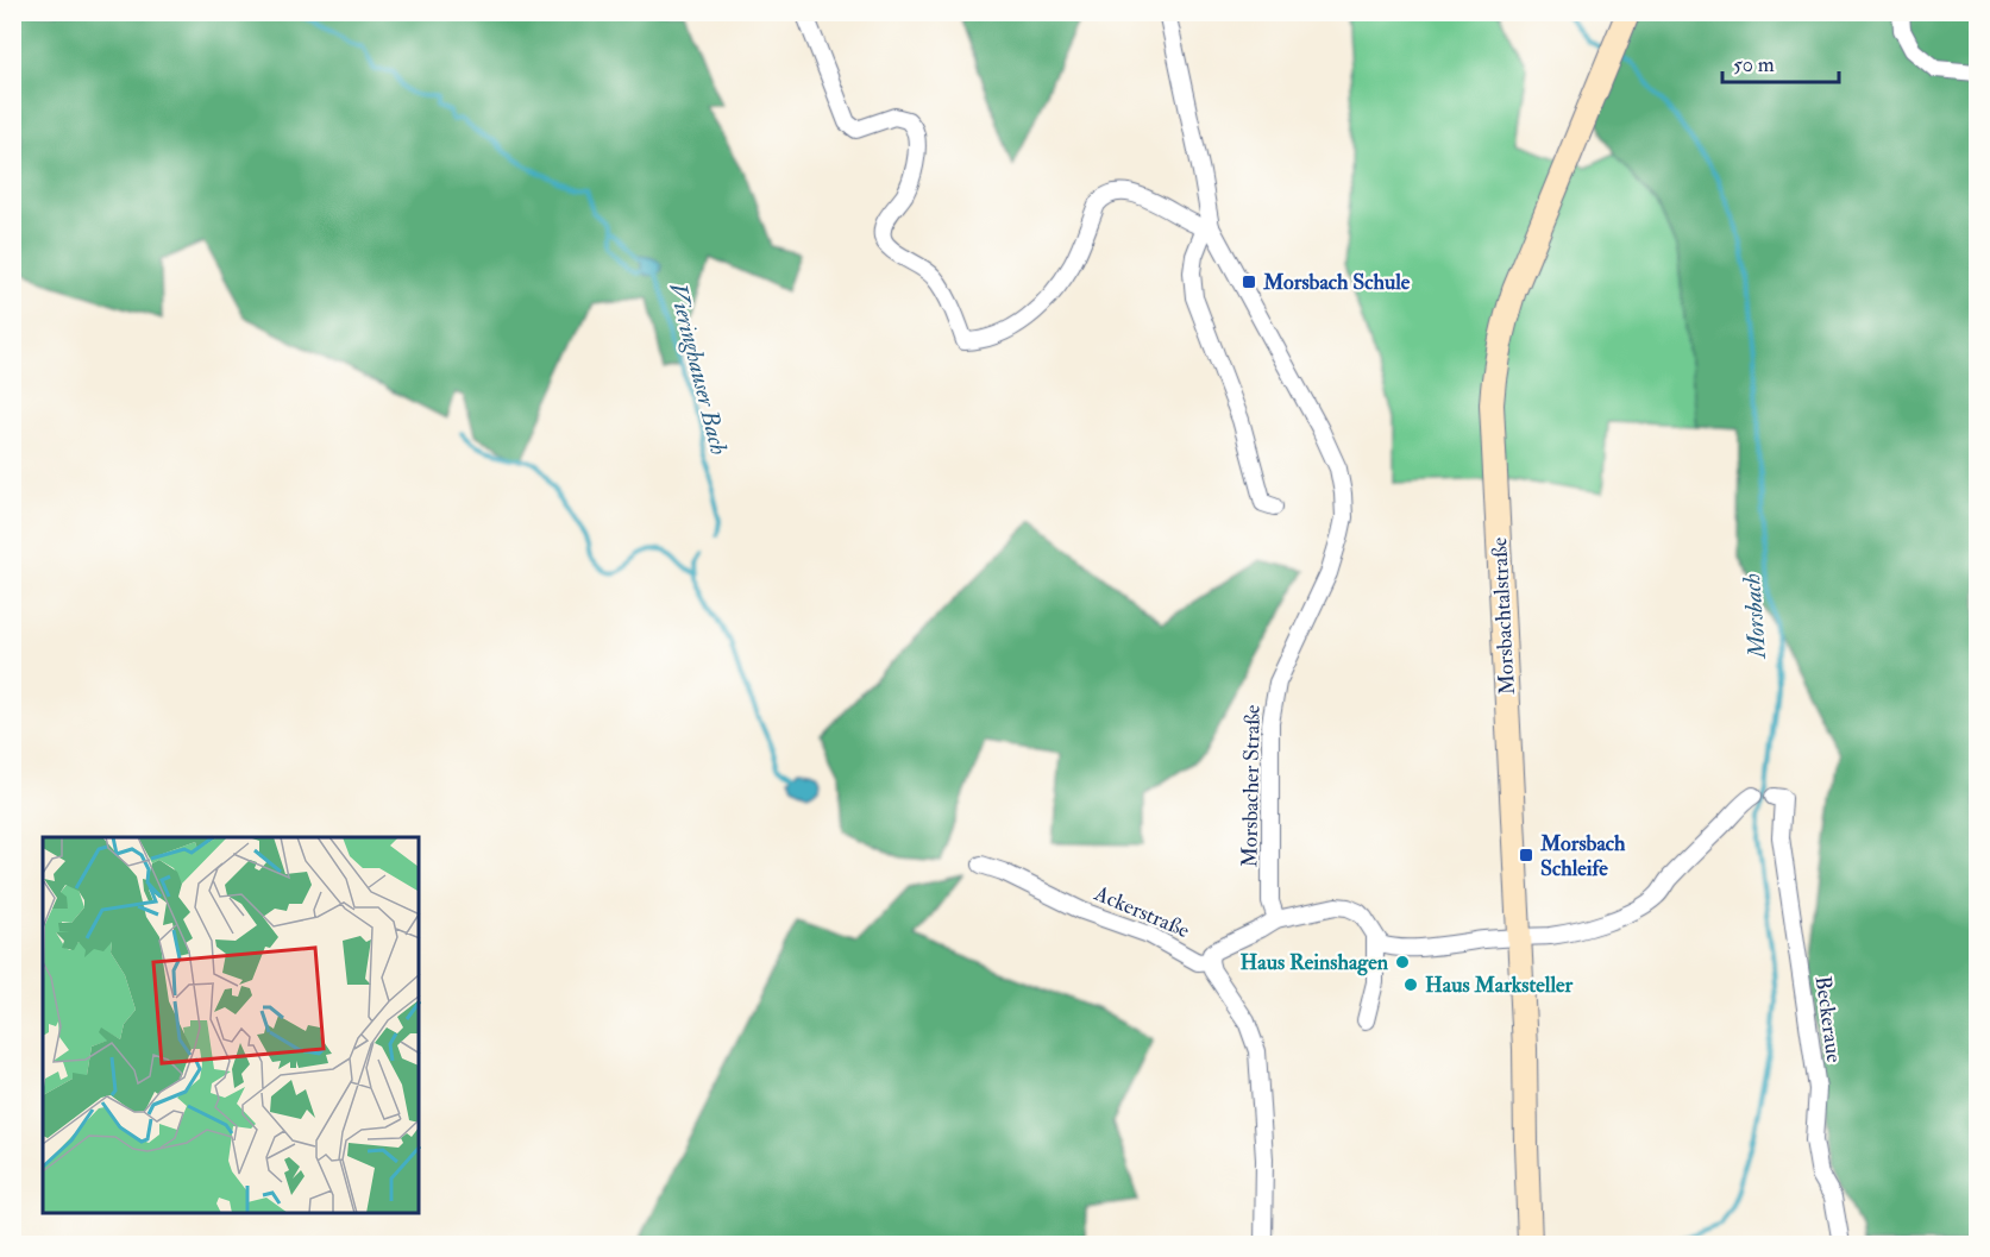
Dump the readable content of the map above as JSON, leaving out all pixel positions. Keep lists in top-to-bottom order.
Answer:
{
  "streets": {
    "main road": ["Morsbachtalstraße"],
    "street": ["Morsbacher Straße", "Ackerstraße", "Beckeraue"]
  },
  "water": ["Vieringhauser Bach", "Morsbach"],
  "places": {
    "transit": ["Morsbach Schule", "Morsbach Schleife"],
    "other": ["Haus Reinshagen", "Haus Marksteller"]
  },
  "scale_bar": "50 m"
}
